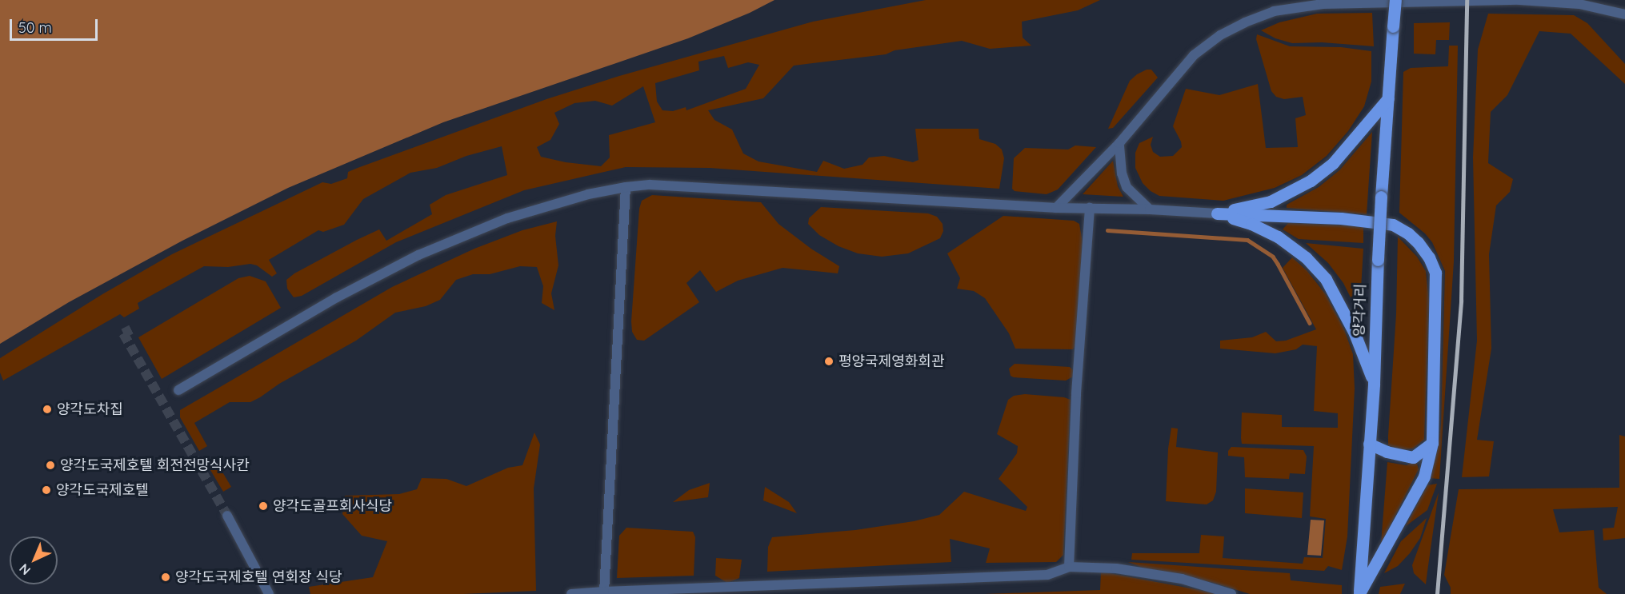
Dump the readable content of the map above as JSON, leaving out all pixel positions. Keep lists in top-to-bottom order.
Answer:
{
  "streets": {
    "main road": ["양각거리"]
  },
  "places": [
    "평양국제영화회관",
    "양각도차집",
    "양각도국제호텔 회전전망식사칸",
    "양각도국제호텔",
    "양각도골프회사식당",
    "양각도국제호텔 연회장 식당"
  ],
  "scale_bar": "50 m",
  "north": "bottom left"
}
